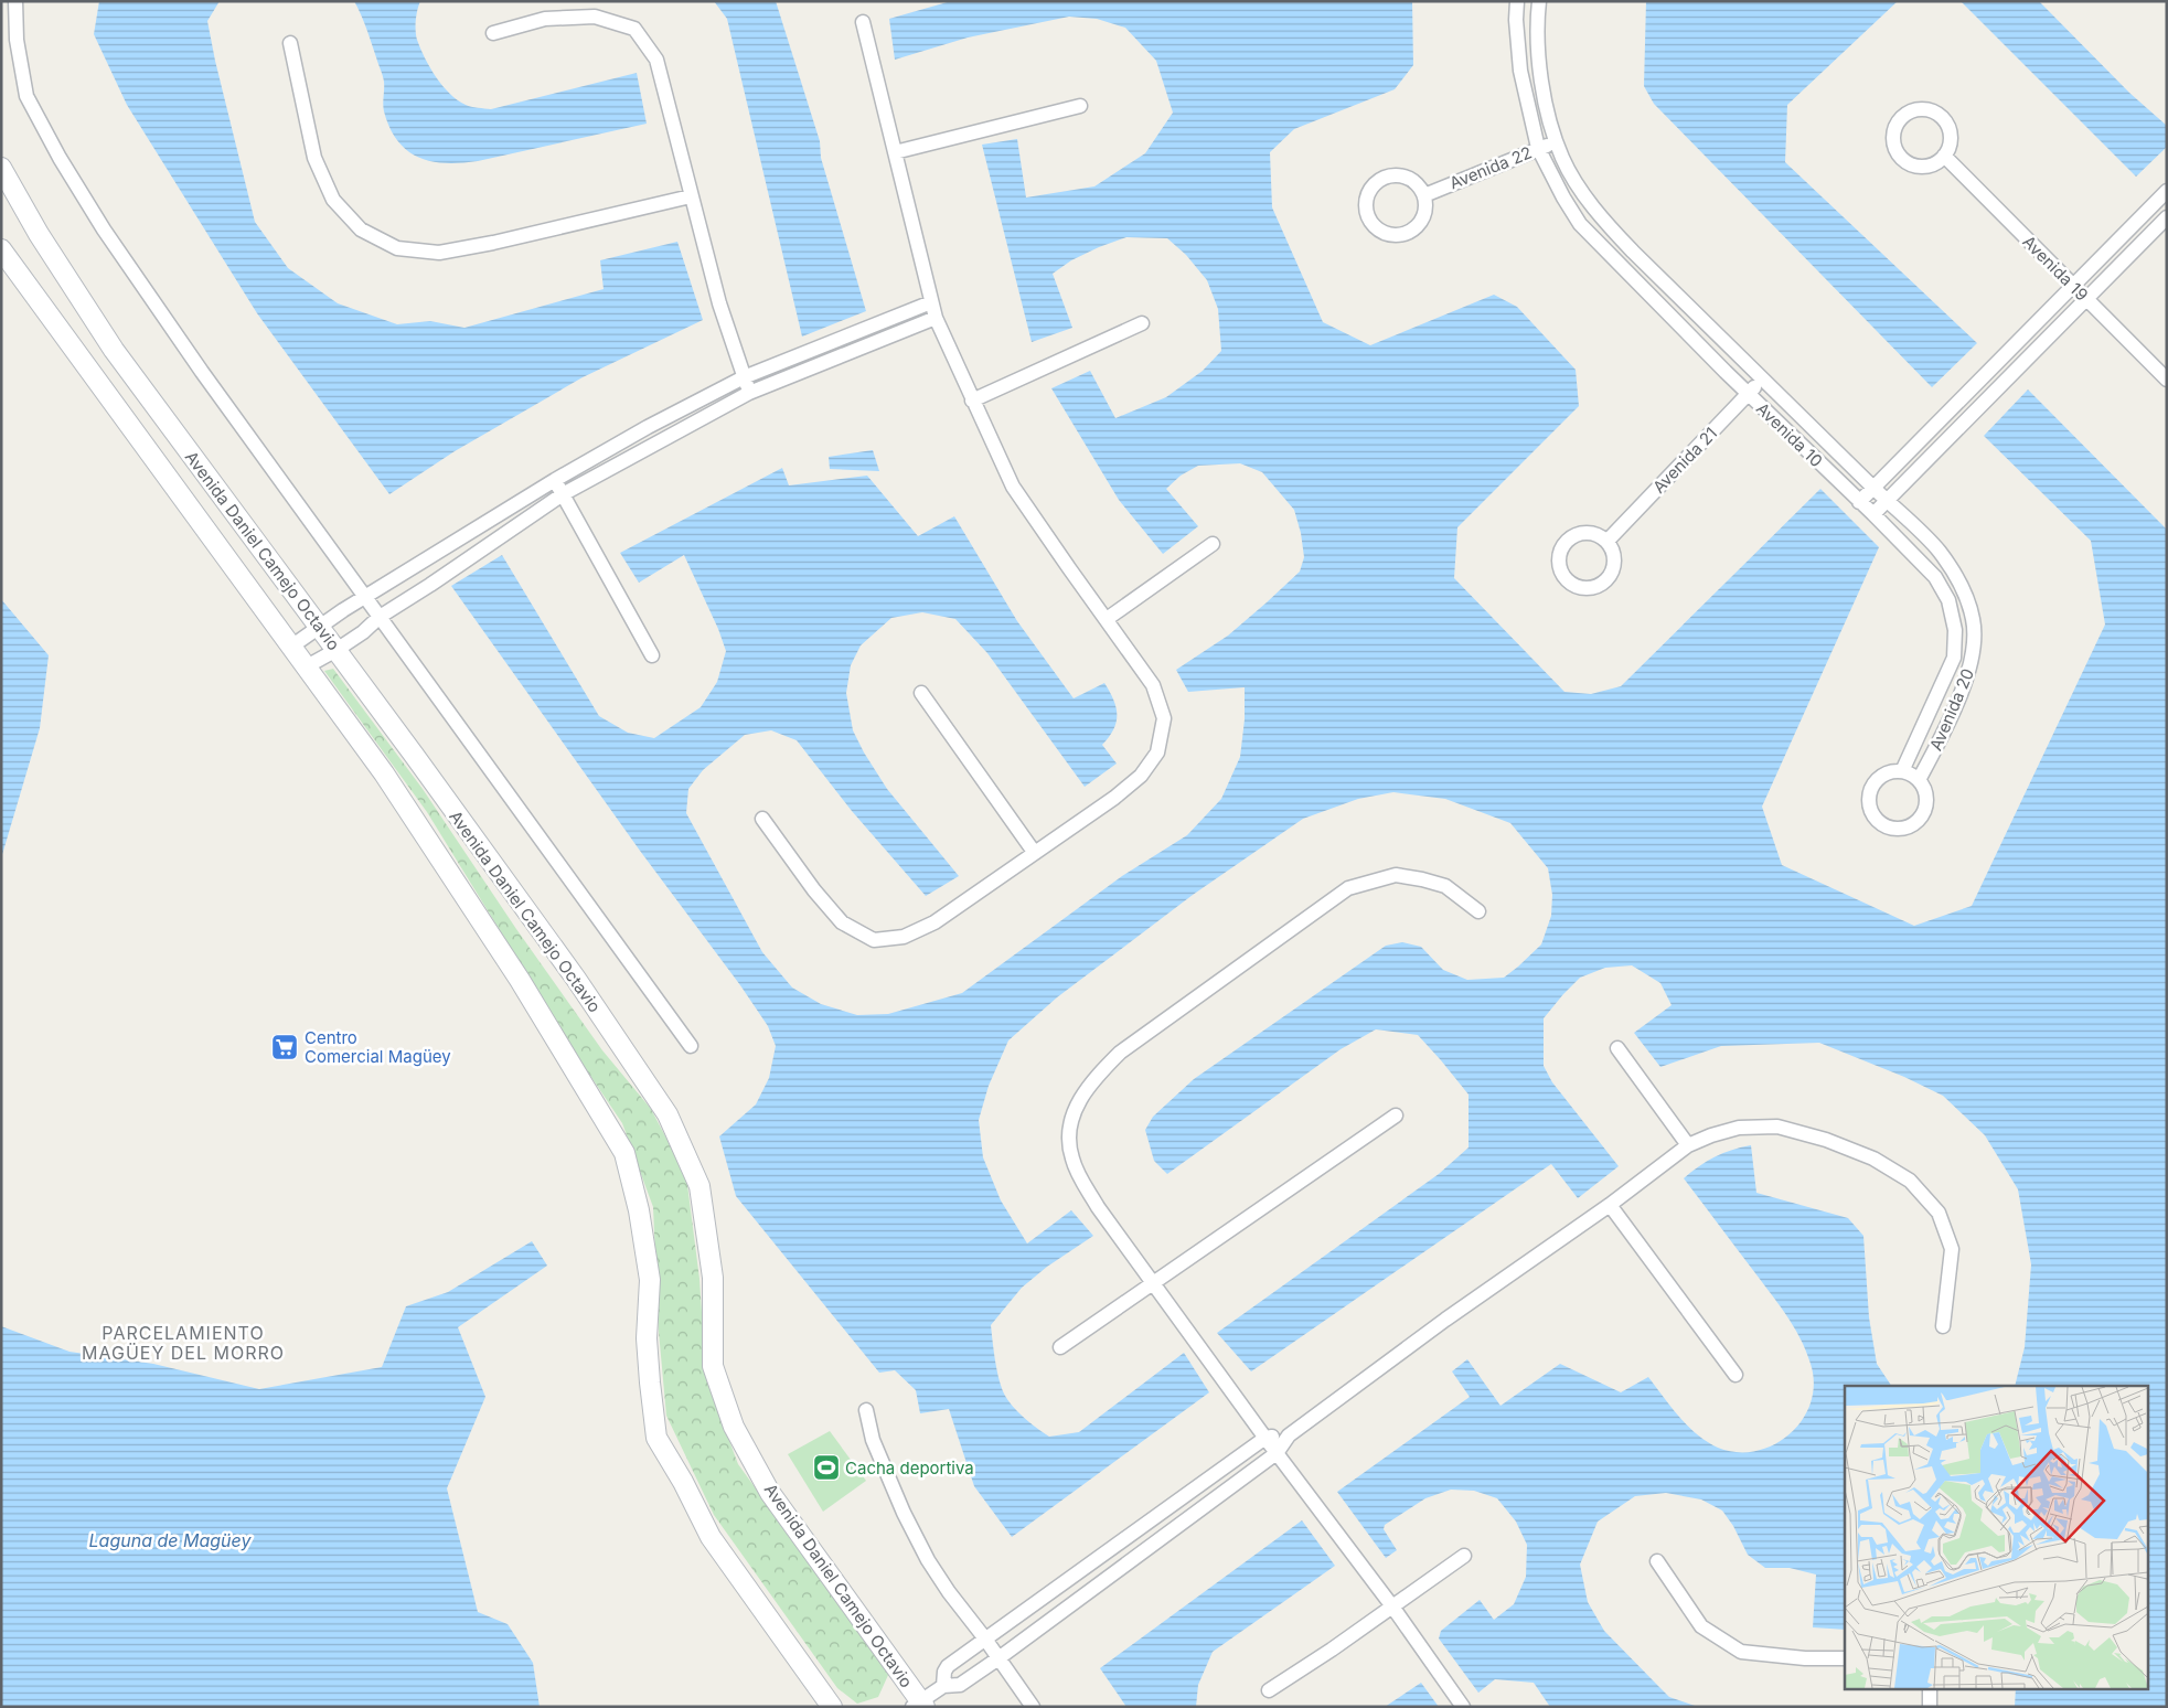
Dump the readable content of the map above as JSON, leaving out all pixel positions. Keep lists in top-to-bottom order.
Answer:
{
  "streets": {
    "main road": ["Avenida Daniel Camejo Octavio"],
    "street": [
      "Avenida 22",
      "Avenida 19",
      "Avenida 10",
      "Avenida 21",
      "Avenida 20"
    ]
  },
  "crossings": [
    ["Avenida 22", "Avenida 10"],
    ["Avenida 10", "Avenida 21"],
    ["Avenida 10", "Avenida 20"]
  ],
  "districts": ["PARCELAMIENTO MAGÜEY DEL MORRO"],
  "water": ["Laguna de Magüey"],
  "places": {
    "supermarket": ["Centro Comercial Magüey"],
    "sports": ["Cacha deportiva"]
  }
}
